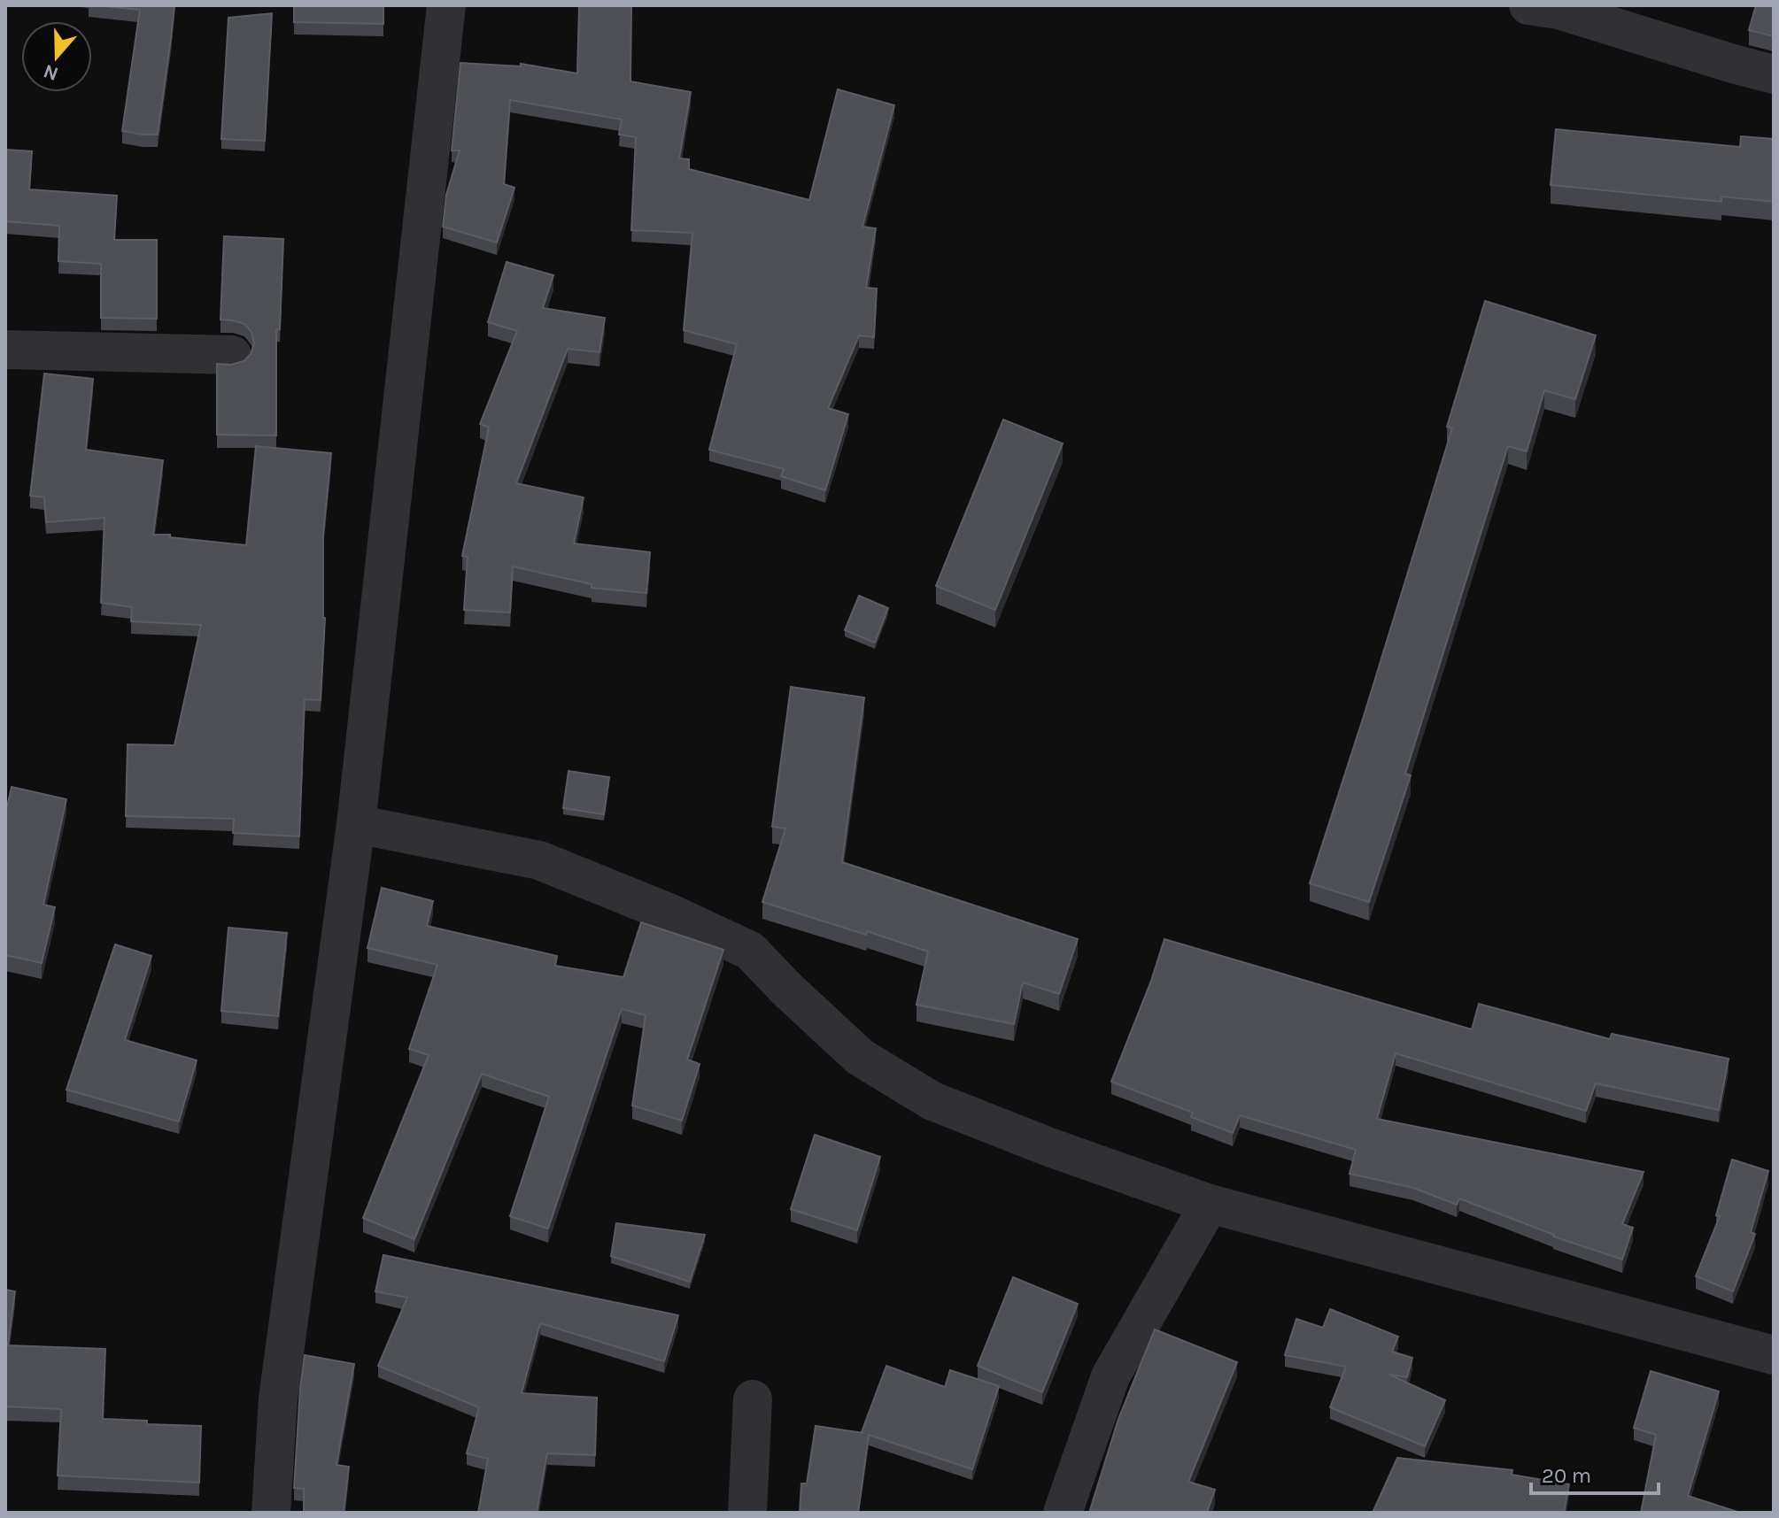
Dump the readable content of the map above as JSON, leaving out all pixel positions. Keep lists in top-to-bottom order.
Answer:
{
  "scale_bar": "20 m",
  "north": "bottom"
}
